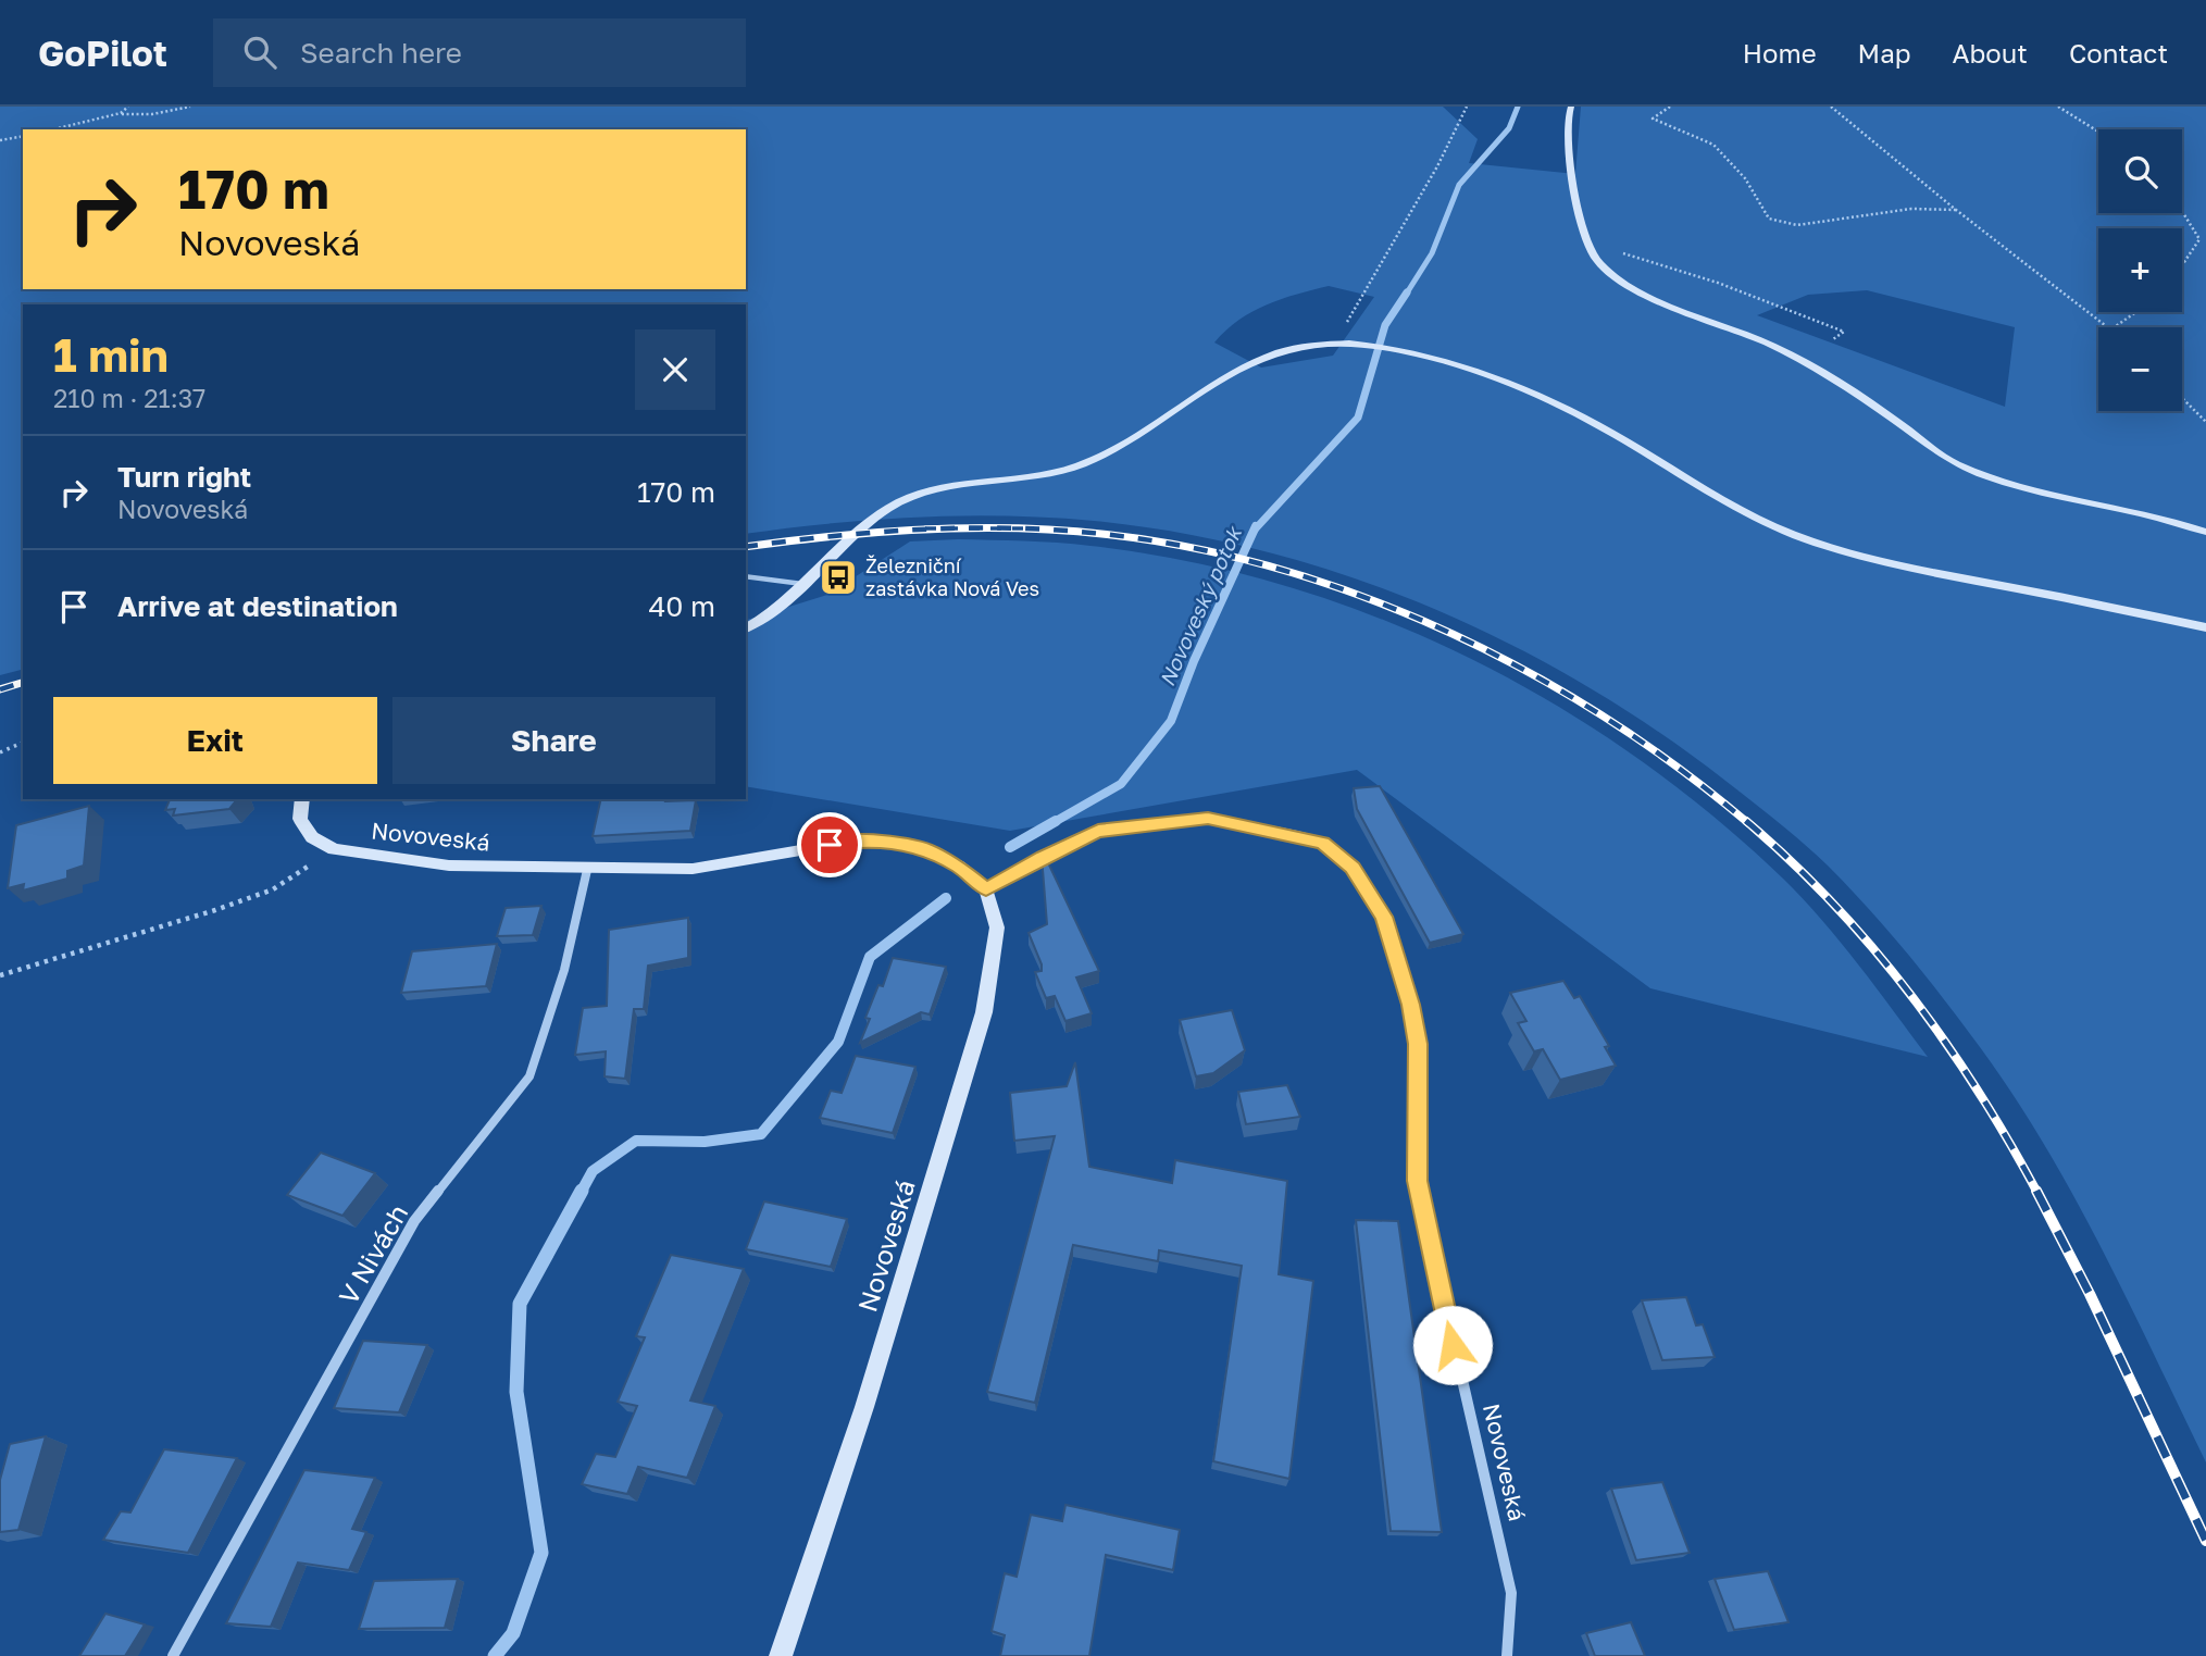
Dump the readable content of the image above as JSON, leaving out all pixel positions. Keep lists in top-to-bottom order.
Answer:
{
  "streets": {
    "street": ["Novoveská", "V Nivách"]
  },
  "crossings": [
    ["Novoveská", "V Nivách"]
  ],
  "water": ["Novoveský potok"],
  "places": {
    "bus stop": ["Železniční zastávka Nová Ves"]
  },
  "page": {
    "header": "GoPilot",
    "search": "Search here",
    "nav": [
      "Home",
      "Map",
      "About",
      "Contact"
    ],
    "map_buttons": ["+", "−"],
    "turn": ["170 m", "Novoveská"],
    "heading": ["1 min", "210 m · 21:37"],
    "list": [
      {
        "name": "Turn right",
        "note": "Novoveská",
        "value": "170 m"
      },
      {
        "name": "Arrive at destination",
        "value": "40 m"
      }
    ],
    "buttons": ["Exit", "Share"]
  }
}
